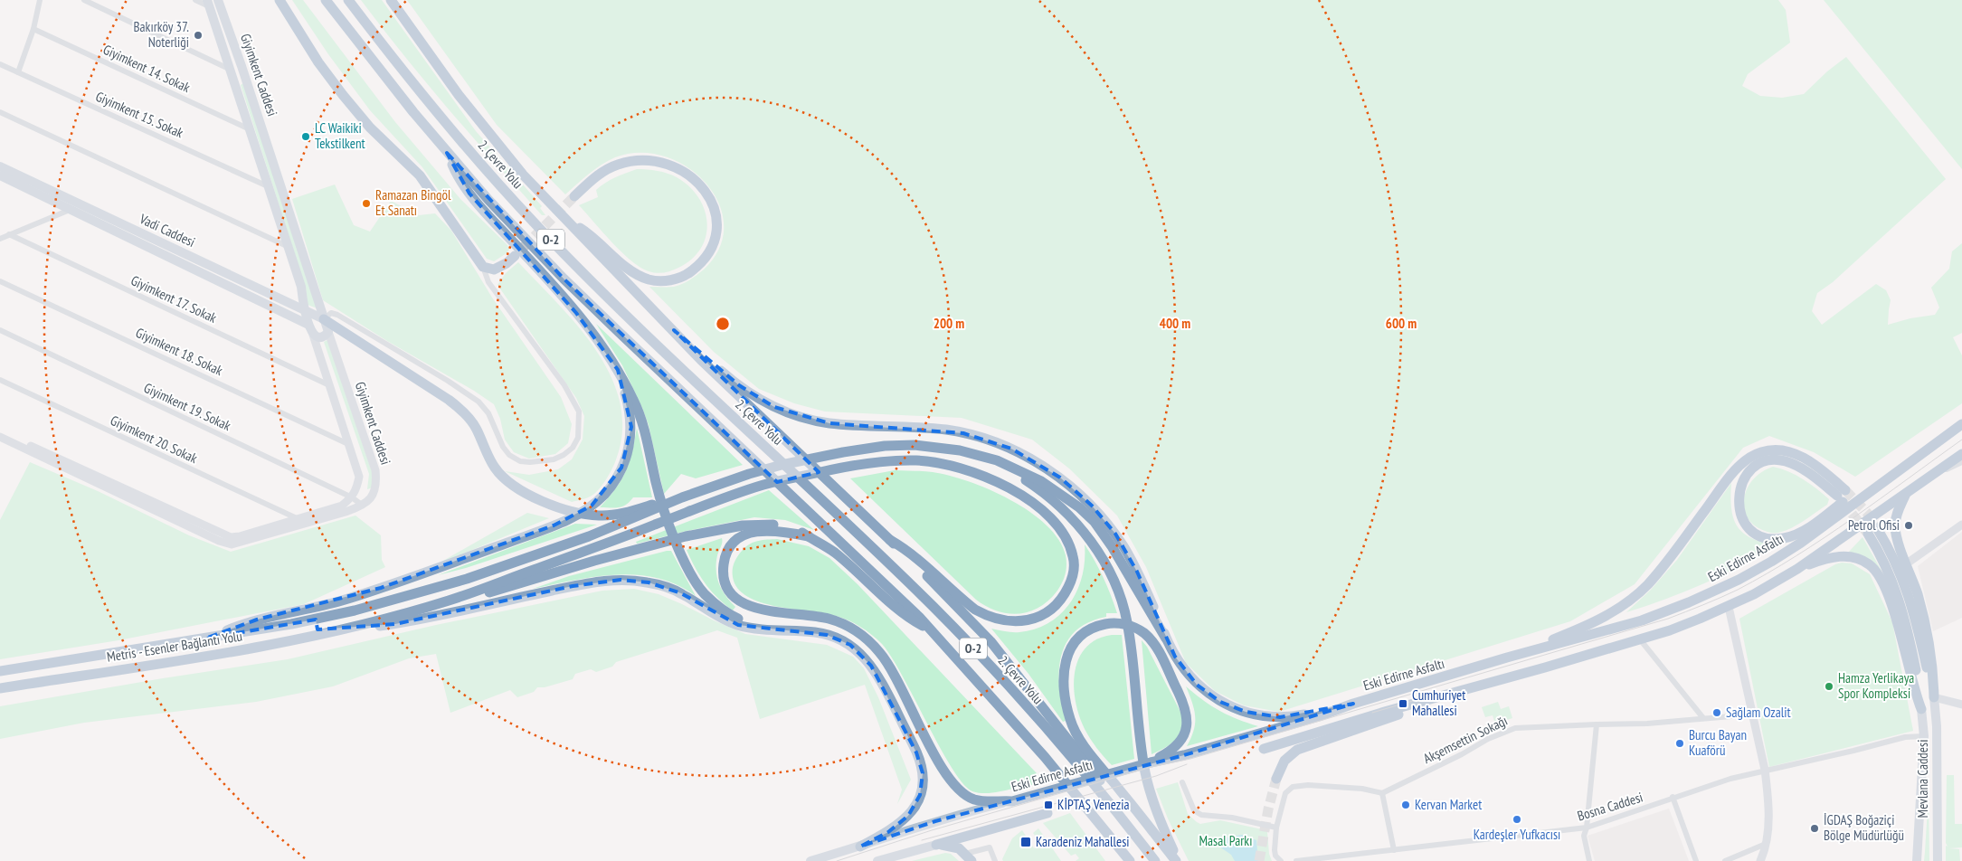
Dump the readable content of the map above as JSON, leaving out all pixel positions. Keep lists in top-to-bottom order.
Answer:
{
  "streets": {
    "highway": [
      "2. Çevre Yolu",
      "O-2",
      "Eski Edirne Asfaltı",
      "Metris - Esenler Bağlantı Yolu"
    ],
    "main road": ["Giyimkent Caddesi", "Vadi Caddesi", "Mevlana Caddesi"],
    "street": [
      "Giyimkent 14. Sokak",
      "Giyimkent 15. Sokak",
      "Giyimkent 17. Sokak",
      "Giyimkent 18. Sokak",
      "Giyimkent 19. Sokak",
      "Giyimkent 20. Sokak",
      "Akşemsettin Sokağı",
      "Bosna Caddesi"
    ]
  },
  "crossings": [
    ["Giyimkent 14. Sokak", "Giyimkent Caddesi"],
    ["Giyimkent Caddesi", "Giyimkent 15. Sokak"],
    ["Giyimkent Caddesi", "Vadi Caddesi"],
    ["Giyimkent Caddesi", "Giyimkent 17. Sokak"],
    ["Giyimkent Caddesi", "Giyimkent 18. Sokak"],
    ["Giyimkent Caddesi", "Giyimkent 19. Sokak"],
    ["Mevlana Caddesi", "Bosna Caddesi"]
  ],
  "parks": ["Masal Parkı"],
  "places": {
    "other": [
      "Bakırköy 37. Noterliği",
      "LC Waikiki Tekstilkent",
      "Ramazan Bingöl Et Sanatı",
      "Petrol Ofisi",
      "Hamza Yerlikaya Spor Kompleksi",
      "Sağlam Ozalit",
      "Burcu Bayan Kuaförü",
      "Kervan Market",
      "Kardeşler Yufkacısı",
      "İGDAŞ Boğaziçi Bölge Müdürlüğü"
    ],
    "transit": ["Cumhuriyet Mahallesi", "KİPTAŞ Venezia", "Karadeniz Mahallesi"]
  },
  "rings": ["200 m", "400 m", "600 m"]
}
